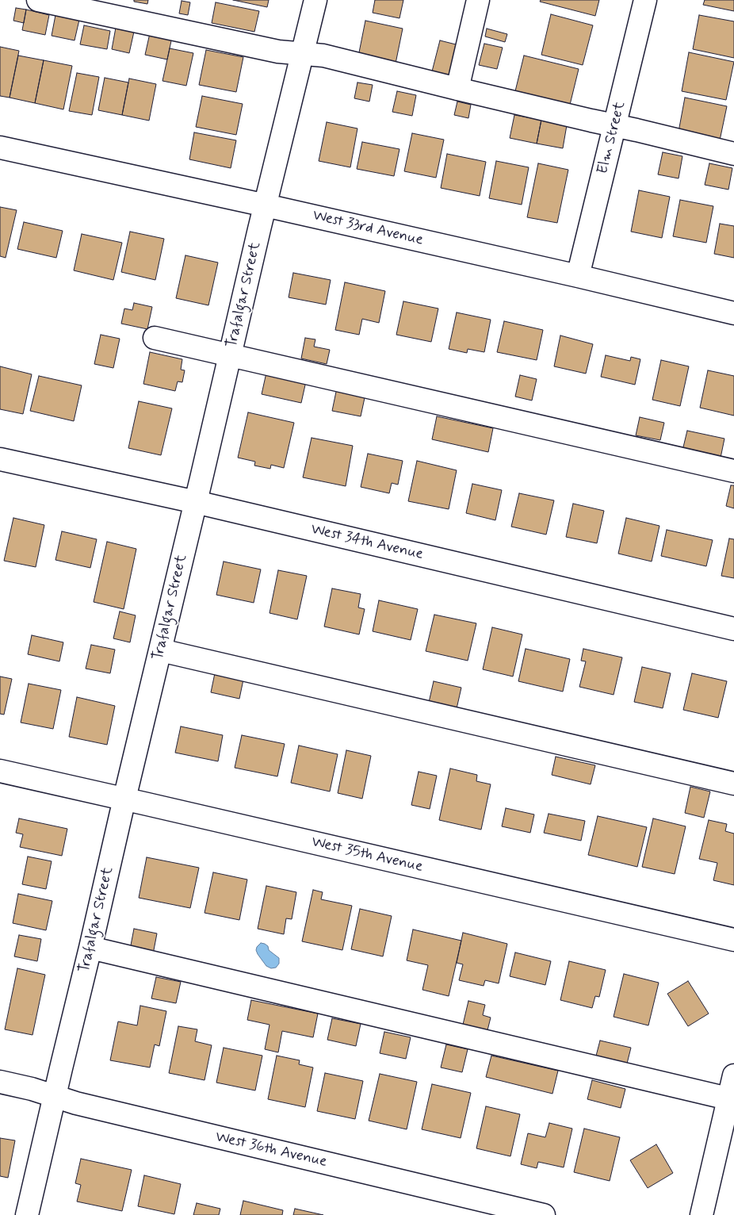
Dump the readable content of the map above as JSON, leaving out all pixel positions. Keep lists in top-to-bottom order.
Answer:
{
  "streets": {
    "street": [
      "Elm Street",
      "West 33rd Avenue",
      "Trafalgar Street",
      "West 34th Avenue",
      "West 35th Avenue",
      "West 36th Avenue"
    ]
  },
  "crossings": [
    ["Elm Street", "West 33rd Avenue"],
    ["West 33rd Avenue", "Trafalgar Street"],
    ["Trafalgar Street", "West 34th Avenue"],
    ["Trafalgar Street", "West 35th Avenue"],
    ["Trafalgar Street", "West 36th Avenue"]
  ]
}
